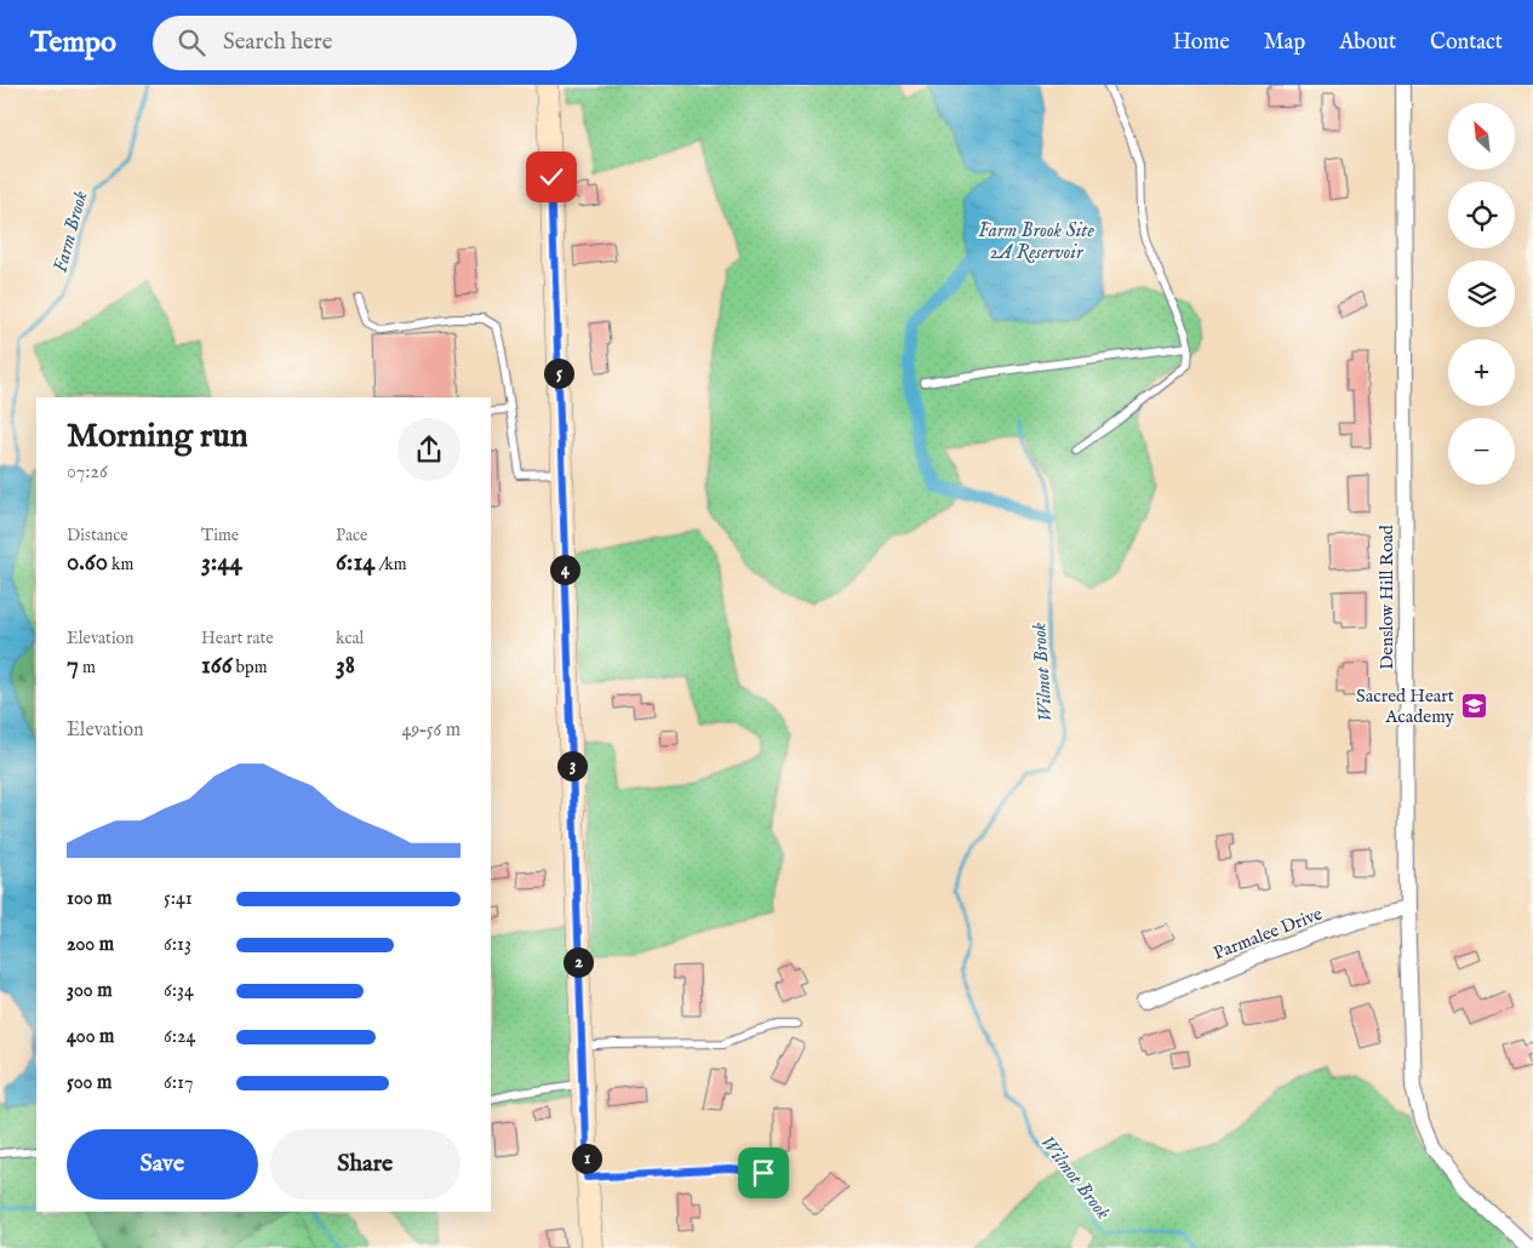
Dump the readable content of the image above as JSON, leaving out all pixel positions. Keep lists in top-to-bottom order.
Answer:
{
  "streets": {
    "street": ["Denslow Hill Road", "Parmalee Drive"]
  },
  "crossings": [
    ["Denslow Hill Road", "Parmalee Drive"]
  ],
  "water": ["Farm Brook Site 2A Reservoir", "Farm Brook", "Wilmot Brook"],
  "places": {
    "school or university": ["Sacred Heart Academy"]
  },
  "north": "top left",
  "page": {
    "header": "Tempo",
    "search": "Search here",
    "nav": [
      "Home",
      "Map",
      "About",
      "Contact"
    ],
    "map_buttons": ["+", "−"],
    "pins": [
      "5",
      "4",
      "3",
      "2",
      "1"
    ],
    "heading": ["Morning run", "07:26"],
    "stats": [
      ["Distance", "0.60 km"],
      ["Time", "3:44"],
      ["Pace", "6:14 /km"],
      ["Elevation", "7 m"],
      ["Heart rate", "166 bpm"],
      ["kcal", "38"]
    ],
    "chart": ["Elevation", "49–56 m"],
    "list": [
      {
        "name": "100 m",
        "note": "5:41"
      },
      {
        "name": "200 m",
        "note": "6:13"
      },
      {
        "name": "300 m",
        "note": "6:34"
      },
      {
        "name": "400 m",
        "note": "6:24"
      },
      {
        "name": "500 m",
        "note": "6:17"
      }
    ],
    "buttons": ["Save", "Share"]
  }
}
